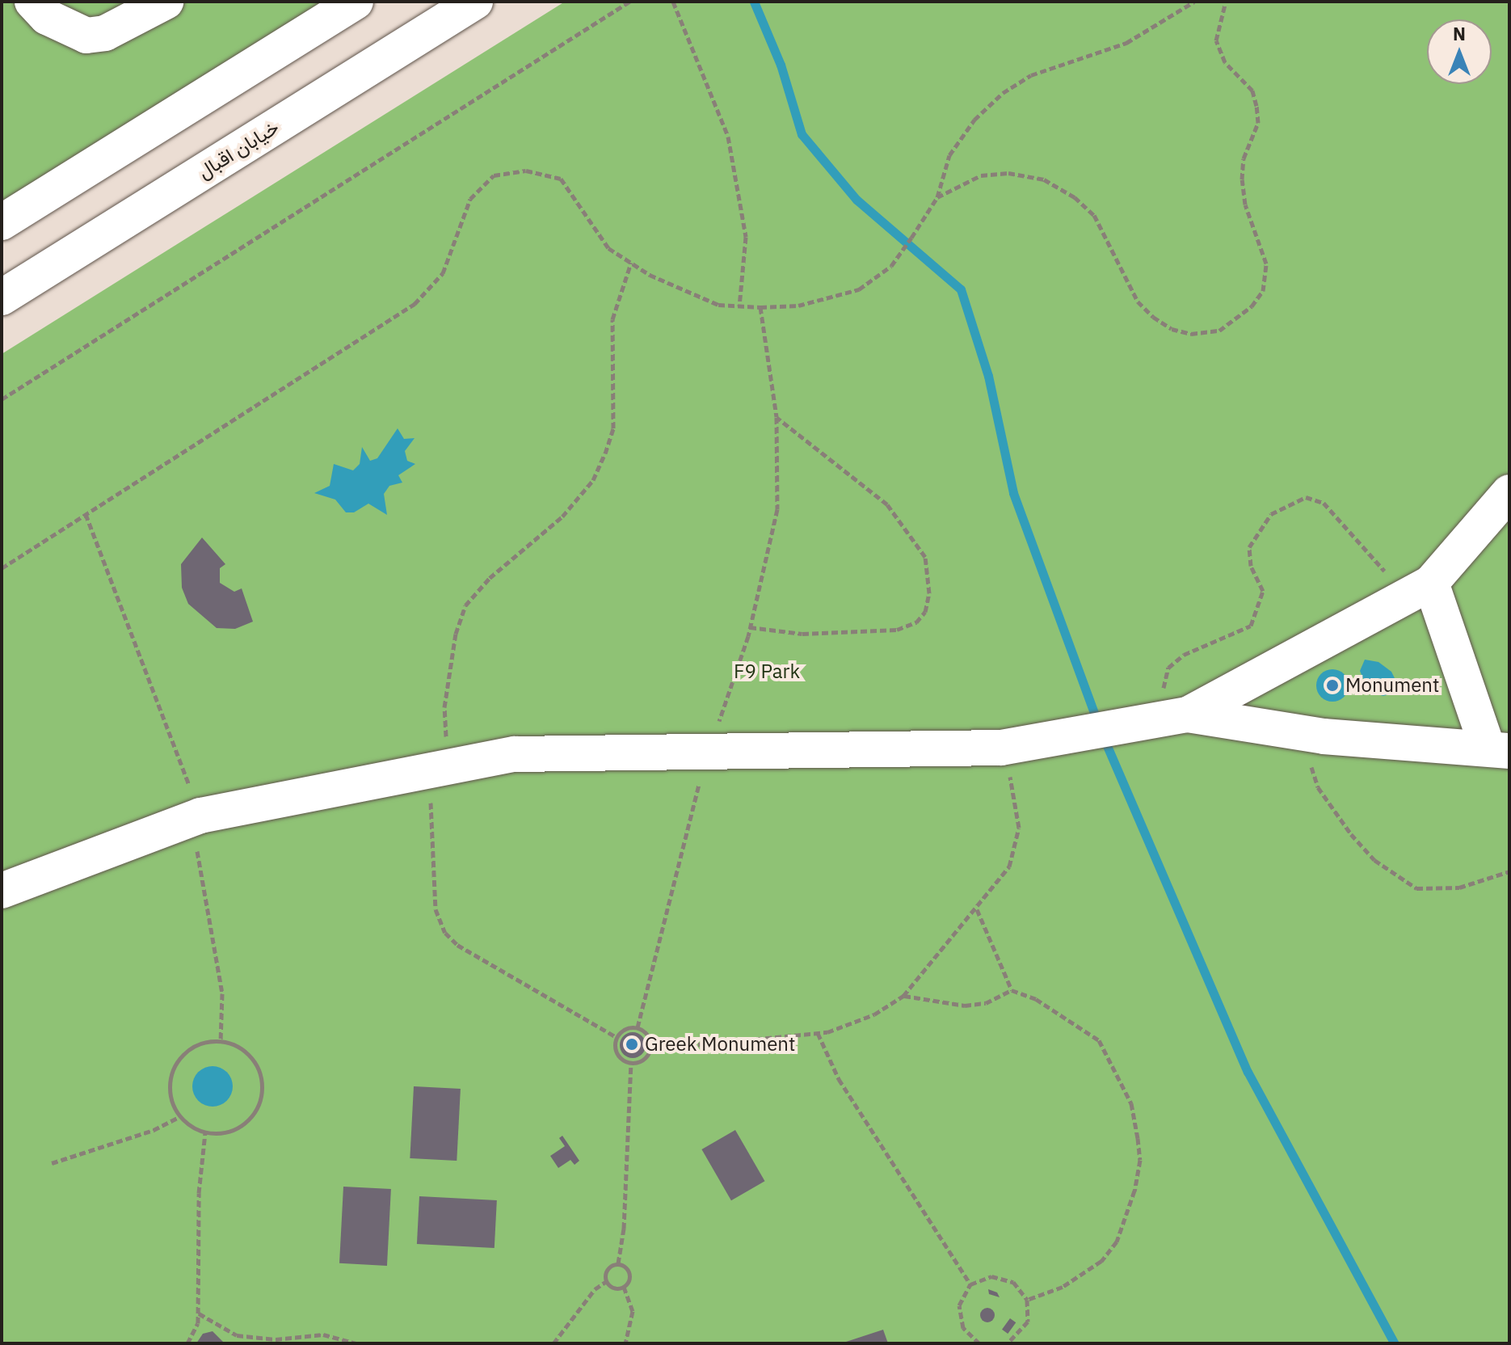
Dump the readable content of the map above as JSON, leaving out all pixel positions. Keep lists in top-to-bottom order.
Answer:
{
  "streets": {
    "street": ["خیابان اقبال"]
  },
  "parks": ["F9 Park"],
  "places": ["Monument", "Greek Monument"],
  "north": "top"
}
